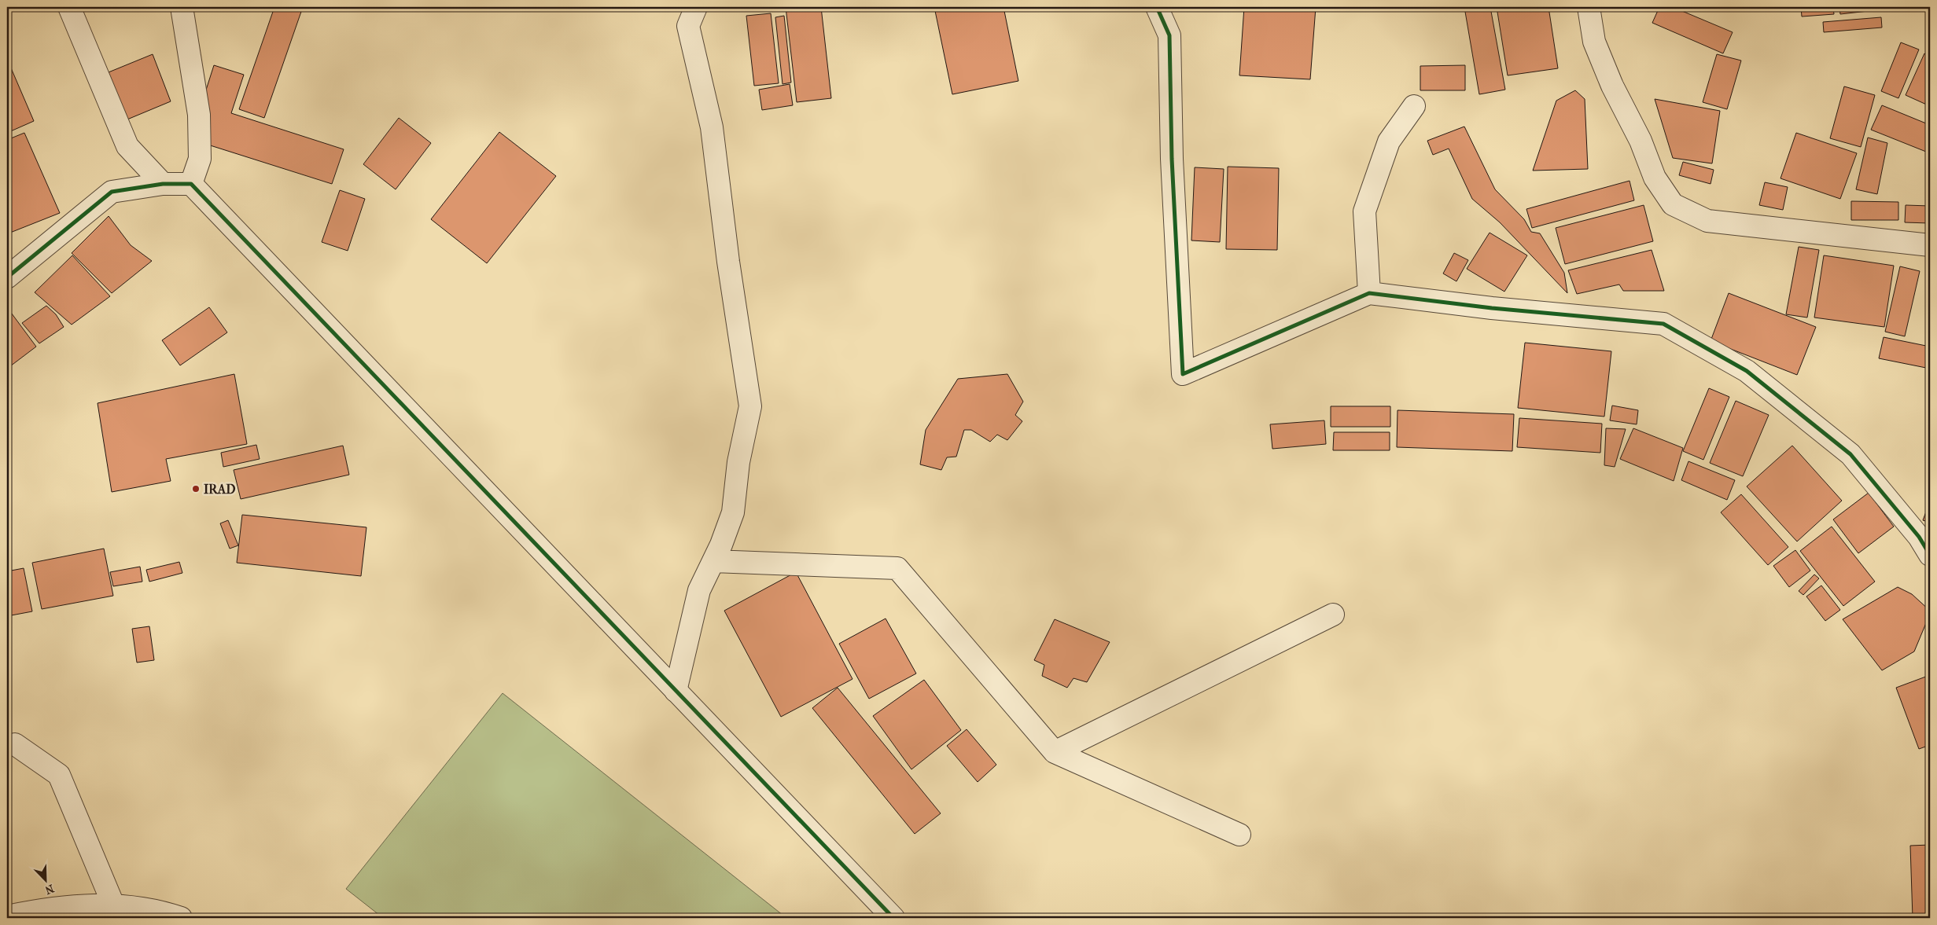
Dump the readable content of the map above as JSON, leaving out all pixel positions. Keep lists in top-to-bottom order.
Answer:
{
  "places": ["IRAD"],
  "north": "bottom right"
}
